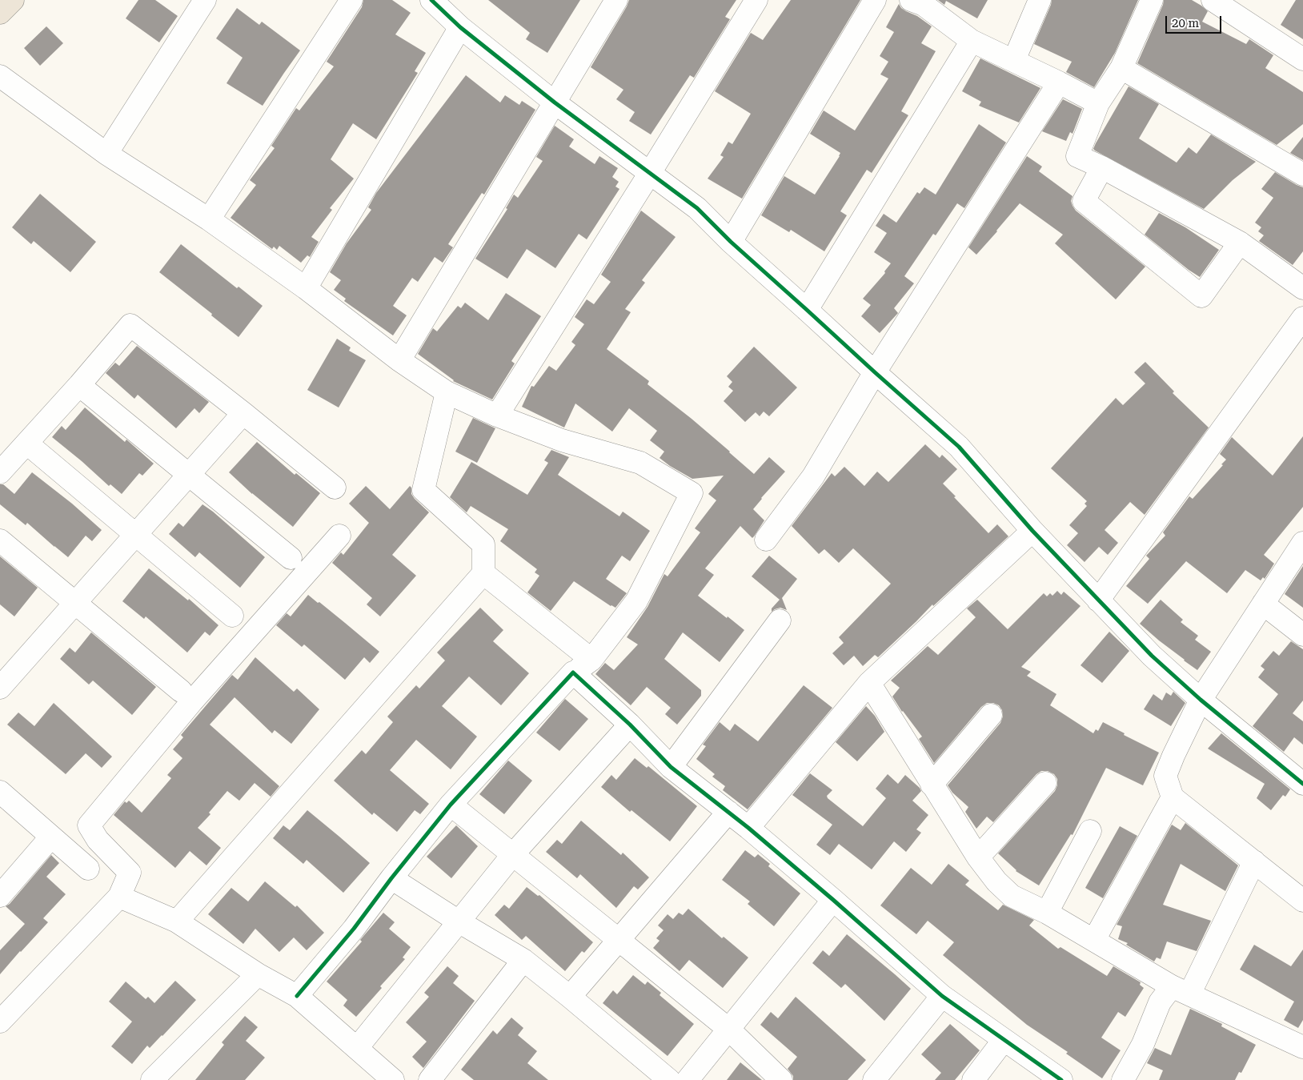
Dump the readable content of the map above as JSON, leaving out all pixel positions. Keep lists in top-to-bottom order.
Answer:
{
  "scale_bar": "20 m"
}
